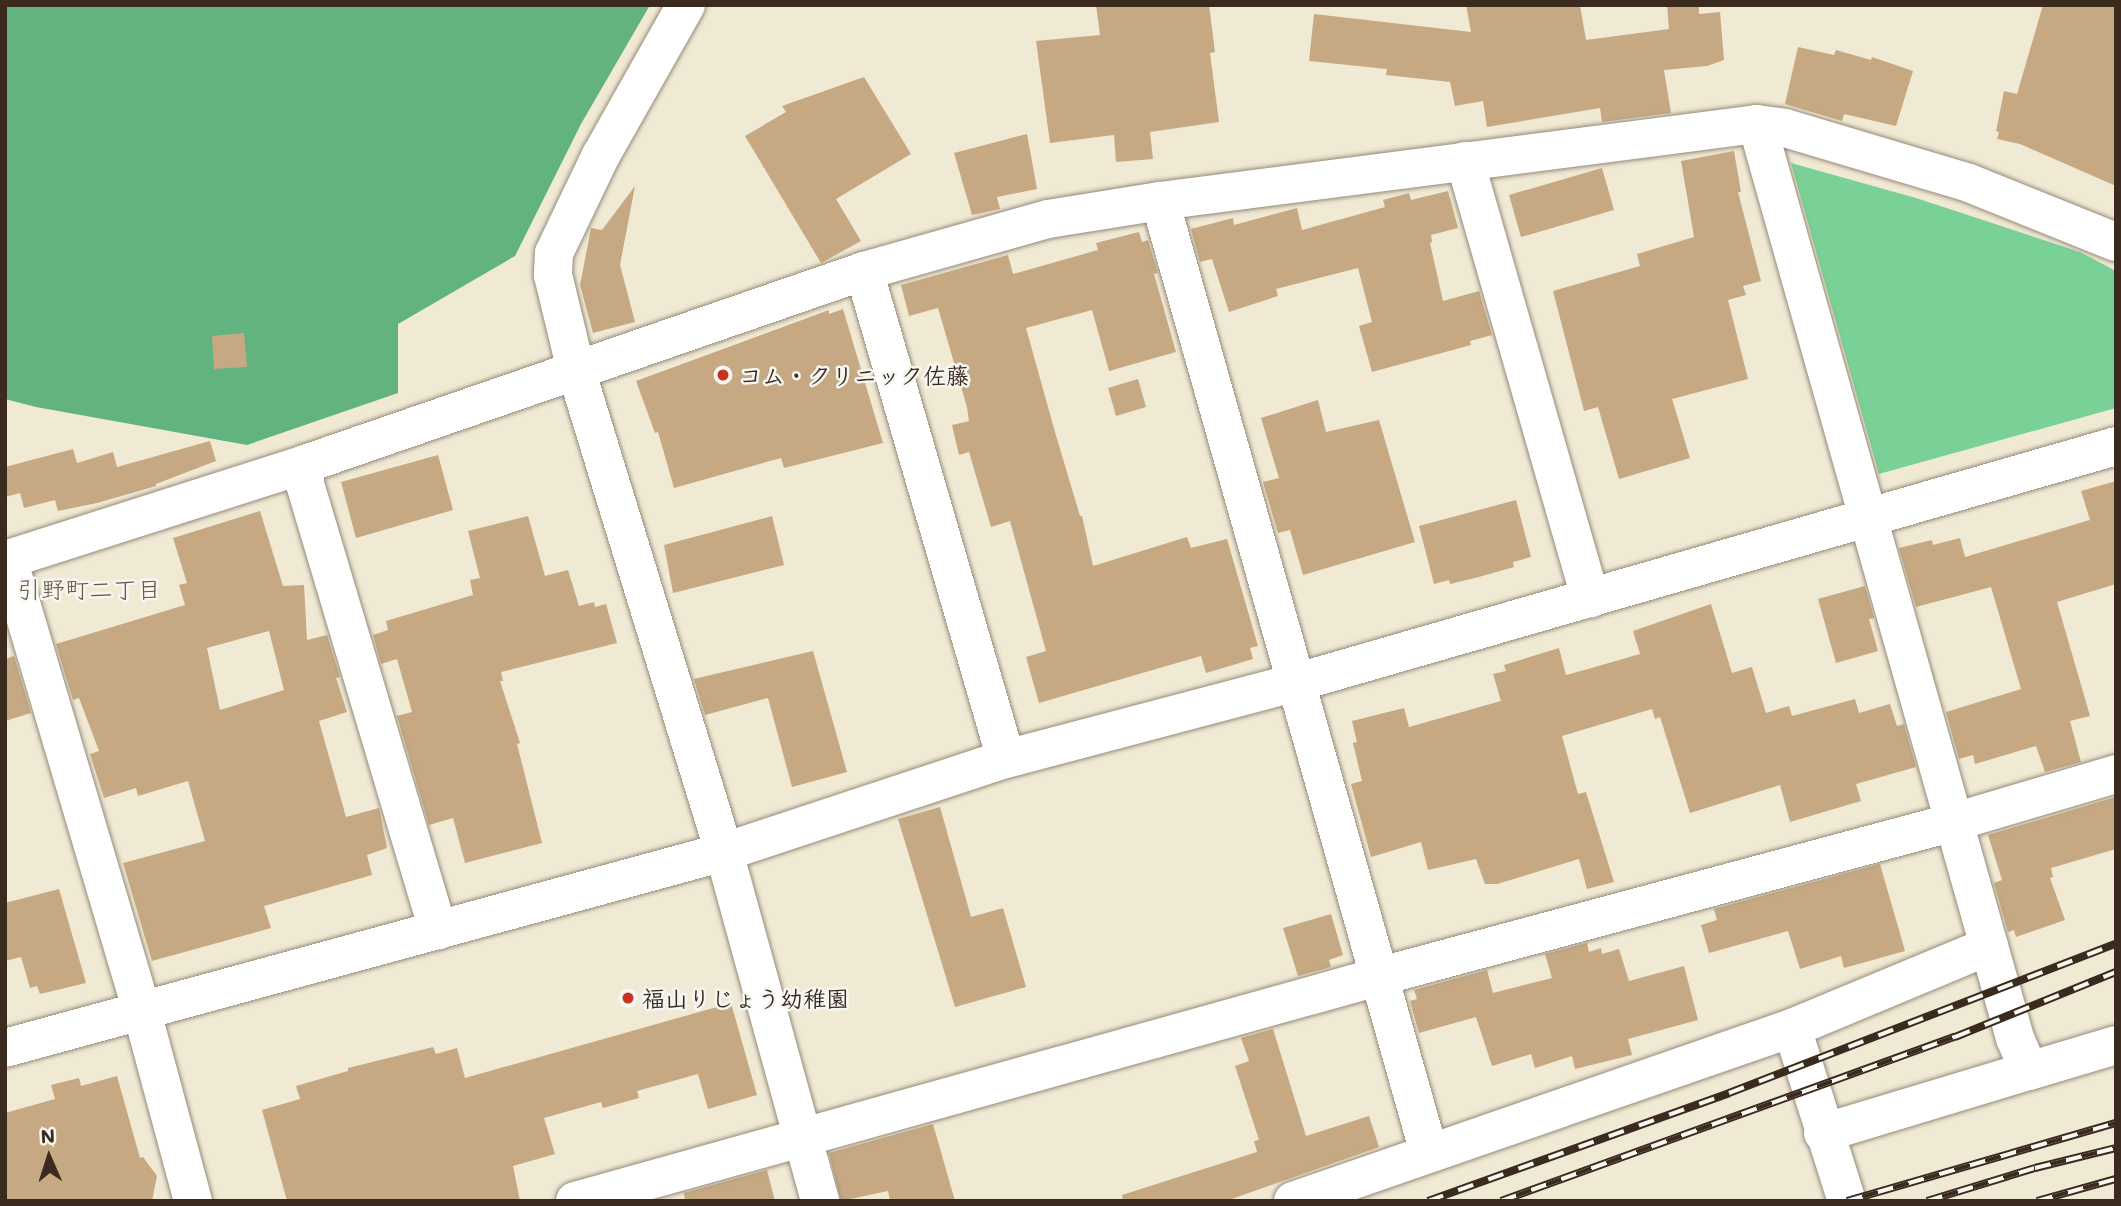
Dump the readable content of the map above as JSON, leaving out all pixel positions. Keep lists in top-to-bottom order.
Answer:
{
  "districts": ["引野町二丁目"],
  "places": ["コム・クリニック佐藤", "福山りじょう幼稚園"],
  "north": "top"
}
